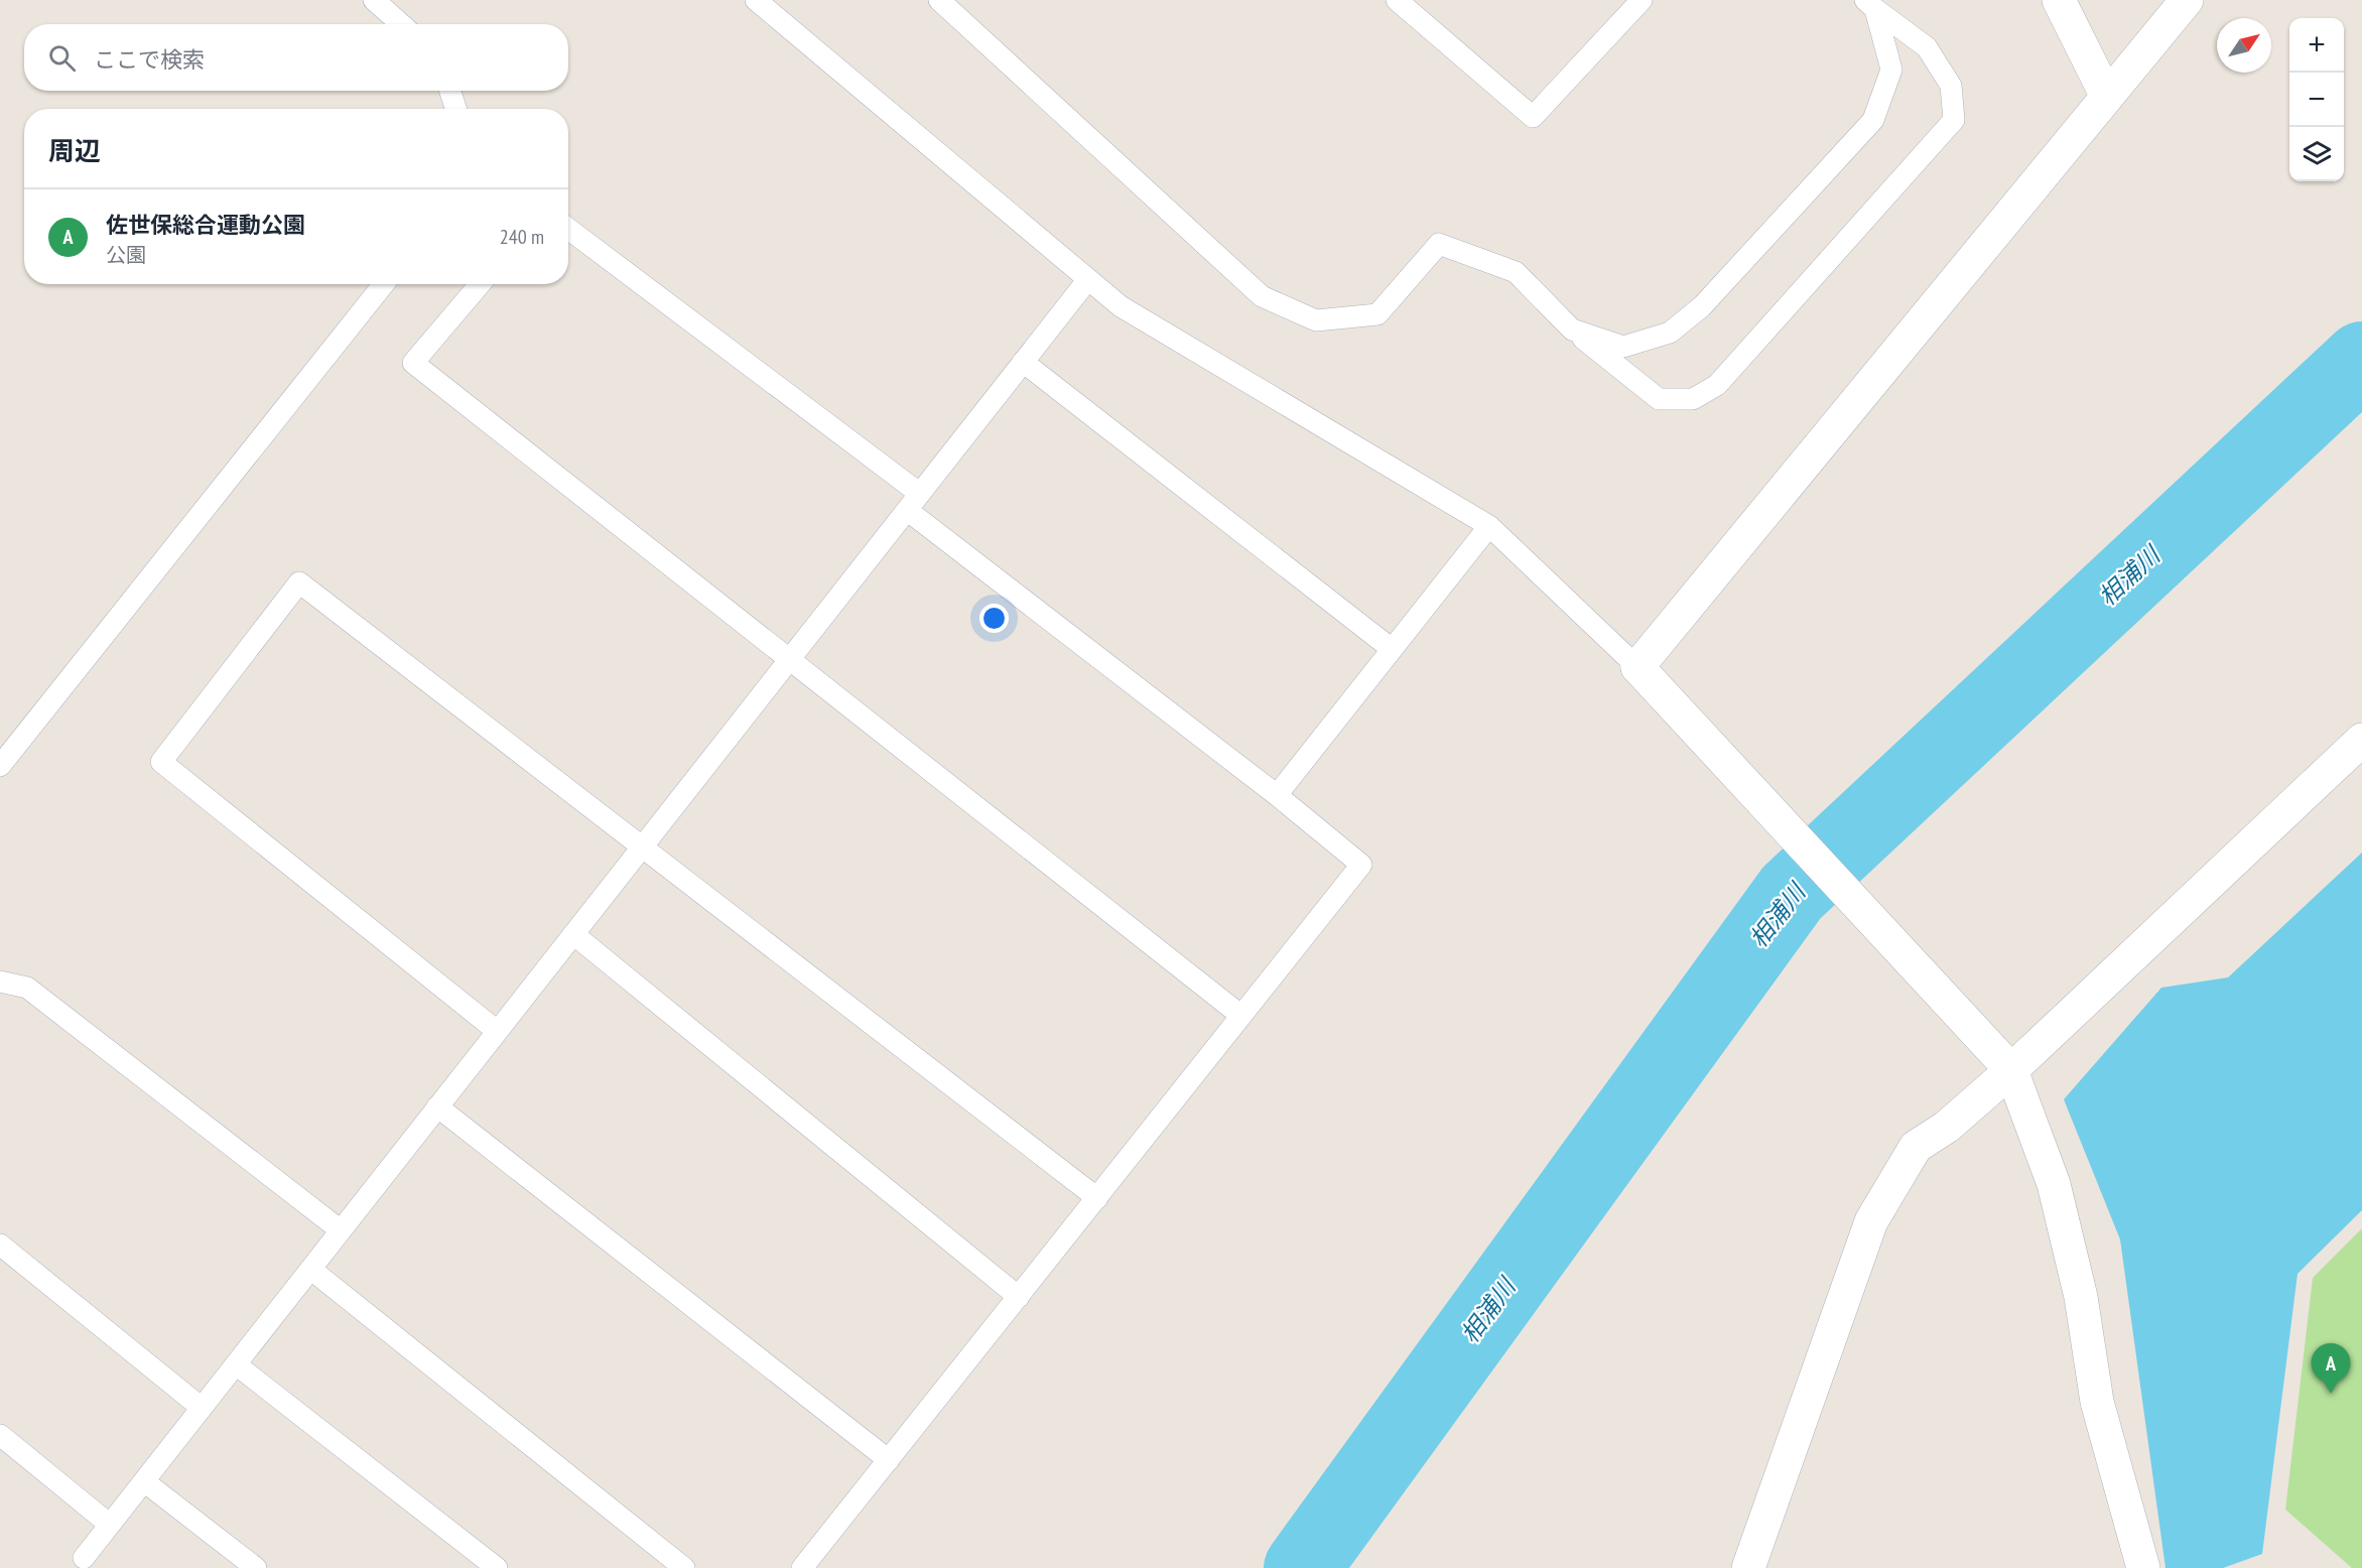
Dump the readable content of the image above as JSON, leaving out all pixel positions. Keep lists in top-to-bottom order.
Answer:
{
  "water": ["相浦川"],
  "north": "top right",
  "page": {
    "map_buttons": ["+", "−"],
    "search": "ここで検索",
    "heading": "周辺",
    "list": [
      {
        "mark": "A",
        "name": "佐世保総合運動公園",
        "note": "公園",
        "value": "240 m"
      }
    ],
    "pins": "A"
  }
}
